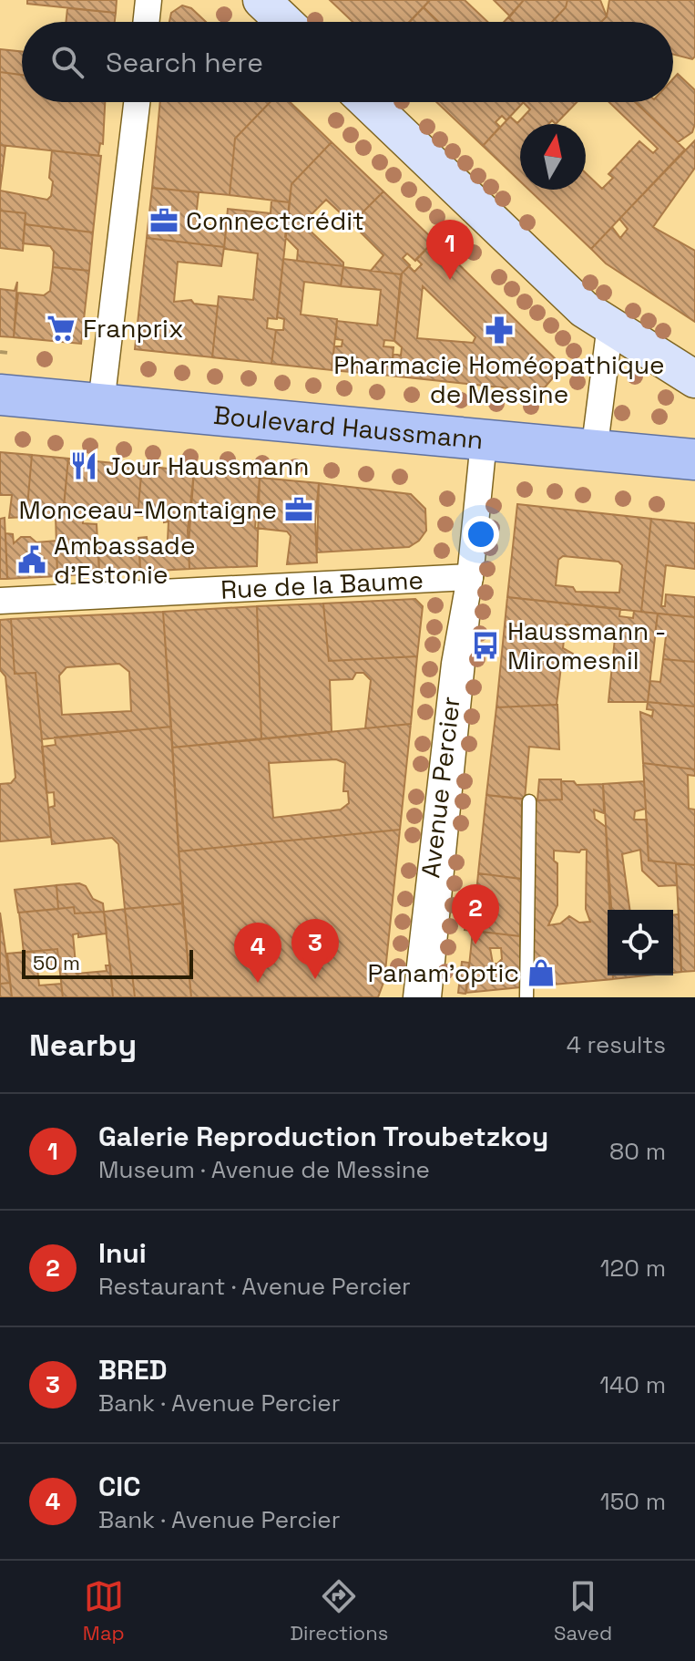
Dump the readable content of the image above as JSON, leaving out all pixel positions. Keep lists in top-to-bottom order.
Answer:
{
  "streets": {
    "main road": ["Boulevard Haussmann"],
    "street": ["Rue de la Baume", "Avenue Percier"]
  },
  "crossings": [
    ["Boulevard Haussmann", "Avenue Percier"],
    ["Rue de la Baume", "Avenue Percier"]
  ],
  "places": {
    "office": ["Connectcrédit", "Monceau-Montaigne"],
    "supermarket": ["Franprix"],
    "pharmacy": ["Pharmacie Homéopathique de Messine"],
    "restaurant": ["Jour Haussmann"],
    "public building": ["Ambassade d'Estonie"],
    "bus stop": ["Haussmann - Miromesnil"],
    "shop": ["Panam'optic"]
  },
  "scale_bar": "50 m",
  "north": "top",
  "page": {
    "search": "Search here",
    "pins": [
      "1",
      "2",
      "3",
      "4"
    ],
    "scale": "50 m",
    "heading": ["Nearby", "4 results"],
    "list": [
      {
        "mark": "1",
        "name": "Galerie Reproduction Troubetzkoy",
        "note": "Museum · Avenue de Messine",
        "value": "80 m"
      },
      {
        "mark": "2",
        "name": "Inui",
        "note": "Restaurant · Avenue Percier",
        "value": "120 m"
      },
      {
        "mark": "3",
        "name": "BRED",
        "note": "Bank · Avenue Percier",
        "value": "140 m"
      },
      {
        "mark": "4",
        "name": "CIC",
        "note": "Bank · Avenue Percier",
        "value": "150 m"
      }
    ],
    "nav": ["Map", "Directions", "Saved"]
  }
}
